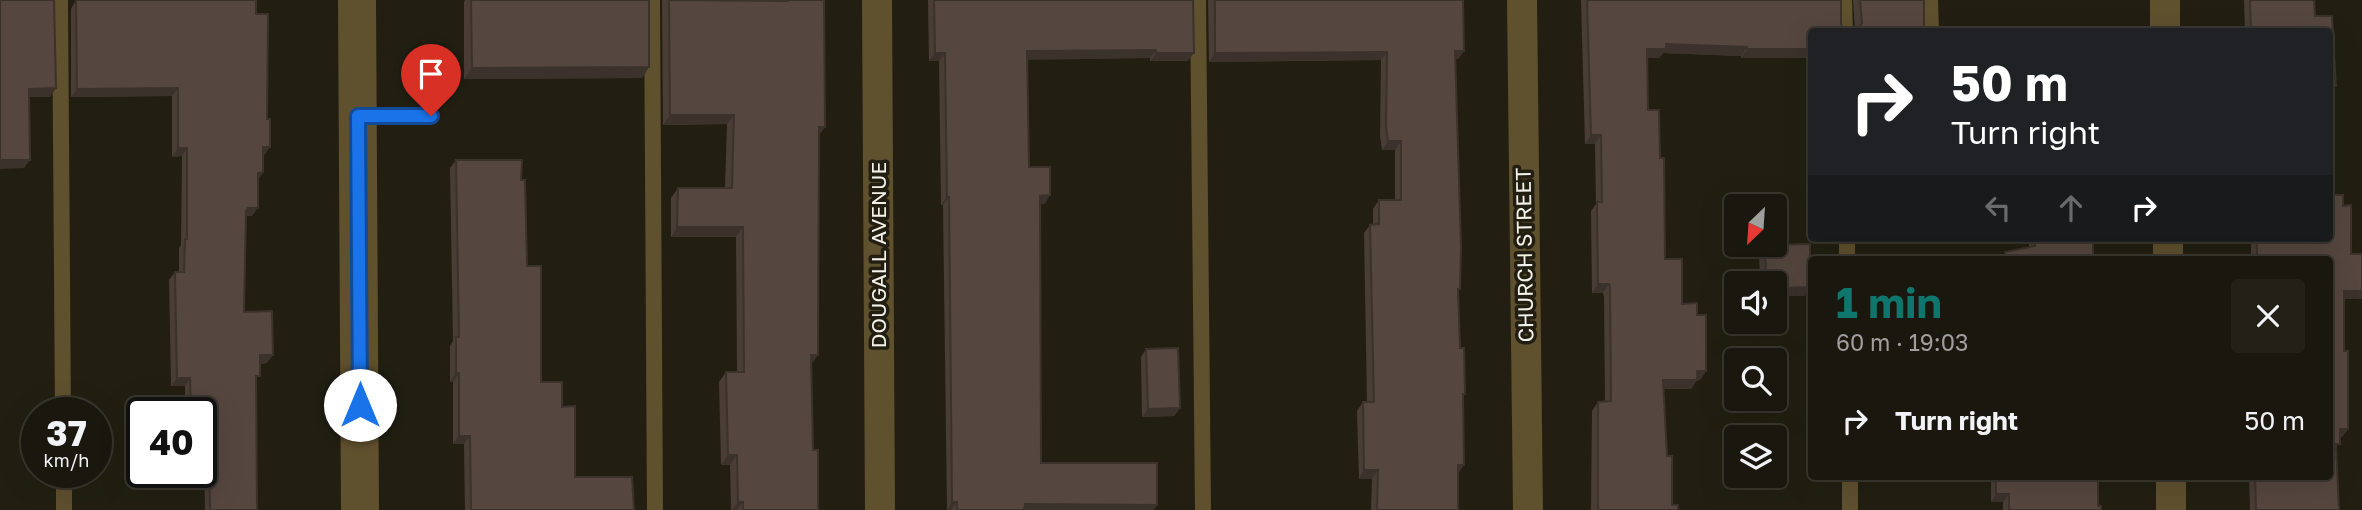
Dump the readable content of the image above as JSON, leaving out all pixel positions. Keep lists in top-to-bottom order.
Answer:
{
  "streets": {
    "street": ["DOUGALL AVENUE", "CHURCH STREET"]
  },
  "north": "bottom left",
  "page": {
    "turn": ["50 m", "Turn right"],
    "heading": ["1 min", "60 m · 19:03"],
    "list": [
      {
        "name": "Turn right",
        "value": "50 m"
      }
    ],
    "speed": "37 km/h",
    "limit": "40"
  }
}
